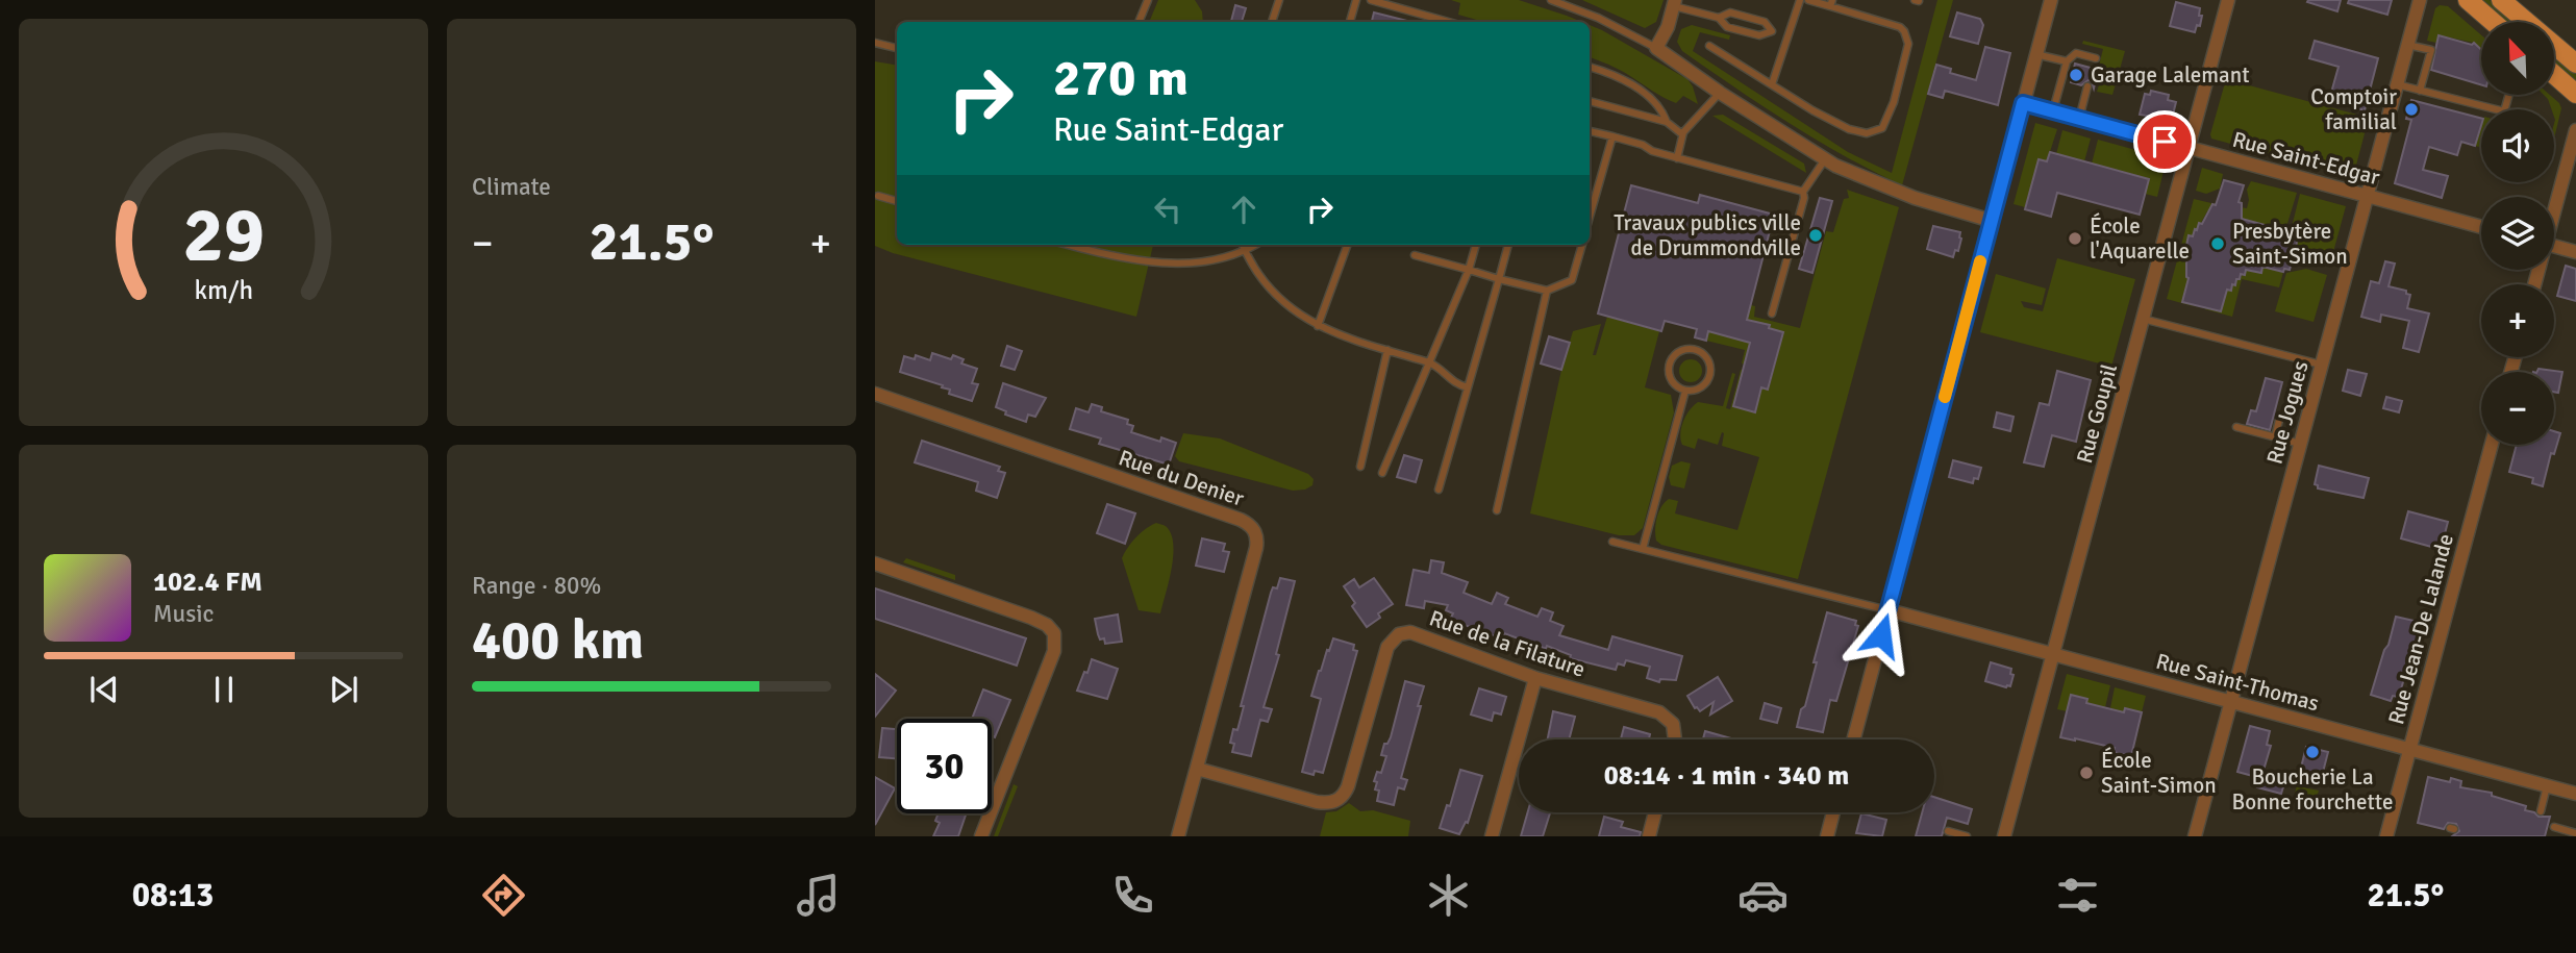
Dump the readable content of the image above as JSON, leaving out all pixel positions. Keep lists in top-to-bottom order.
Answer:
{
  "streets": {
    "street": [
      "Rue Saint-Edgar",
      "Rue Jogues",
      "Rue Goupil",
      "Rue du Denier",
      "Rue Jean-De Lalande",
      "Rue de la Filature",
      "Rue Saint-Thomas"
    ]
  },
  "crossings": [
    ["Rue Saint-Edgar", "Rue Jogues"],
    ["Rue Saint-Edgar", "Rue Goupil"],
    ["Rue Jogues", "Rue Saint-Thomas"],
    ["Rue Goupil", "Rue Saint-Thomas"],
    ["Rue du Denier", "Rue de la Filature"],
    ["Rue Jean-De Lalande", "Rue Saint-Thomas"]
  ],
  "places": [
    "Garage Lalemant",
    "Comptoir familial",
    "Travaux publics ville de Drummondville",
    "École l'Aquarelle",
    "Presbytère Saint-Simon",
    "Boucherie La Bonne fourchette",
    "École Saint-Simon"
  ],
  "north": "top left",
  "page": {
    "tile": [
      "Climate",
      ["Range · 80%", "400 km"]
    ],
    "map_buttons": ["+", "−"],
    "turn": ["270 m", "Rue Saint-Edgar"],
    "heat": ["−", "21.5°", "+"],
    "song": ["102.4 FM", "Music"],
    "limit": "30",
    "trip": "08:14 · 1 min · 340 m",
    "tabs": ["08:13", "21.5°"],
    "gauge": ["29", "km/h"]
  }
}
